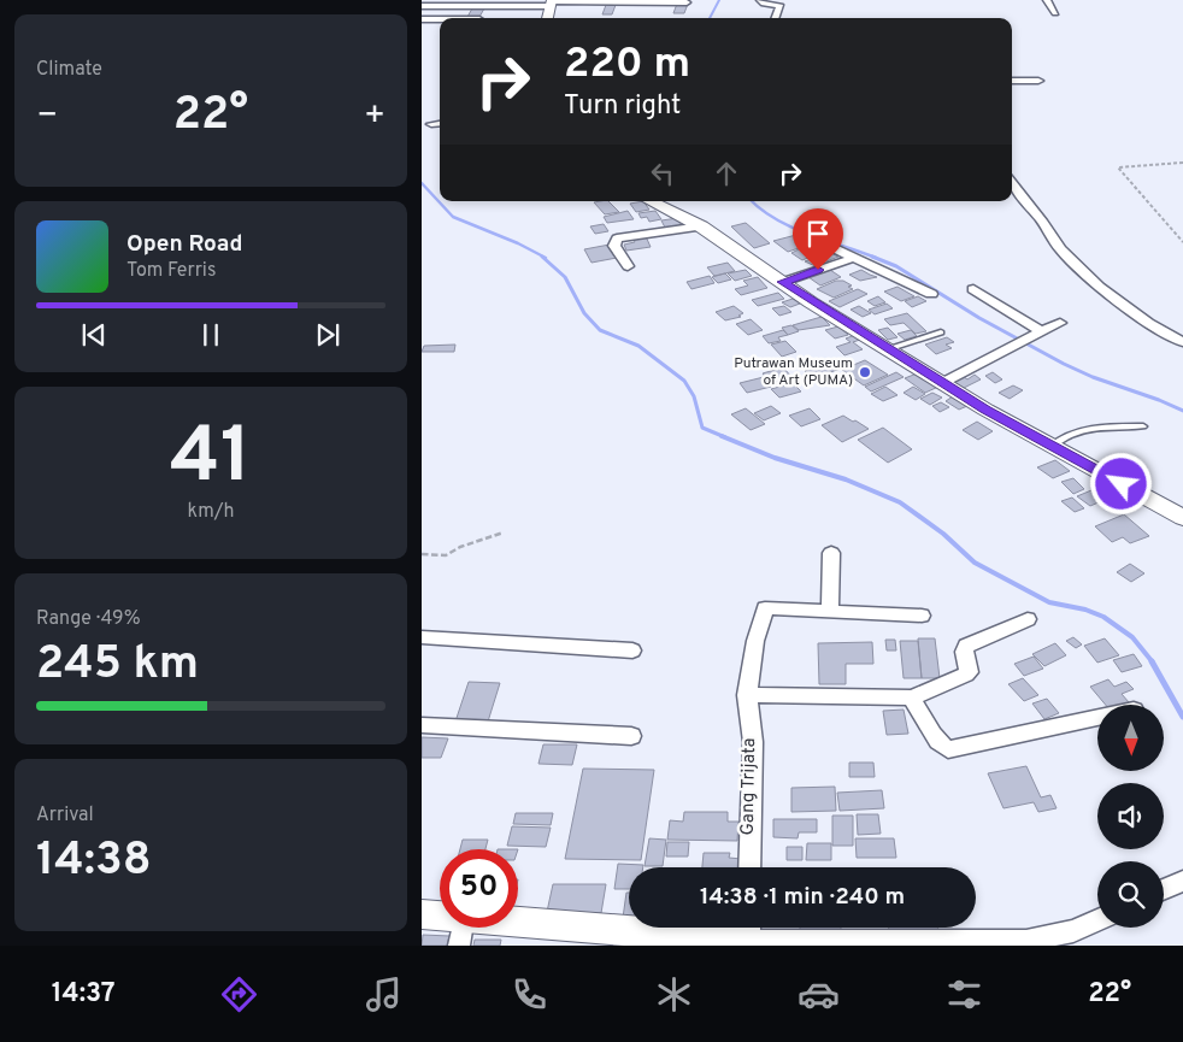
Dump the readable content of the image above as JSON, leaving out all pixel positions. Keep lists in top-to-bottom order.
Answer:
{
  "streets": {
    "street": ["Gang Trijata"]
  },
  "places": ["Putrawan Museum of Art (PUMA)"],
  "north": "bottom",
  "page": {
    "tile": [
      "Climate",
      ["41", "km/h"],
      ["Range · 49%", "245 km"],
      ["Arrival", "14:38"]
    ],
    "turn": ["220 m", "Turn right"],
    "heat": ["−", "22°", "+"],
    "song": ["Open Road", "Tom Ferris"],
    "limit": "50",
    "trip": "14:38 · 1 min · 240 m",
    "tabs": ["14:37", "22°"]
  }
}
